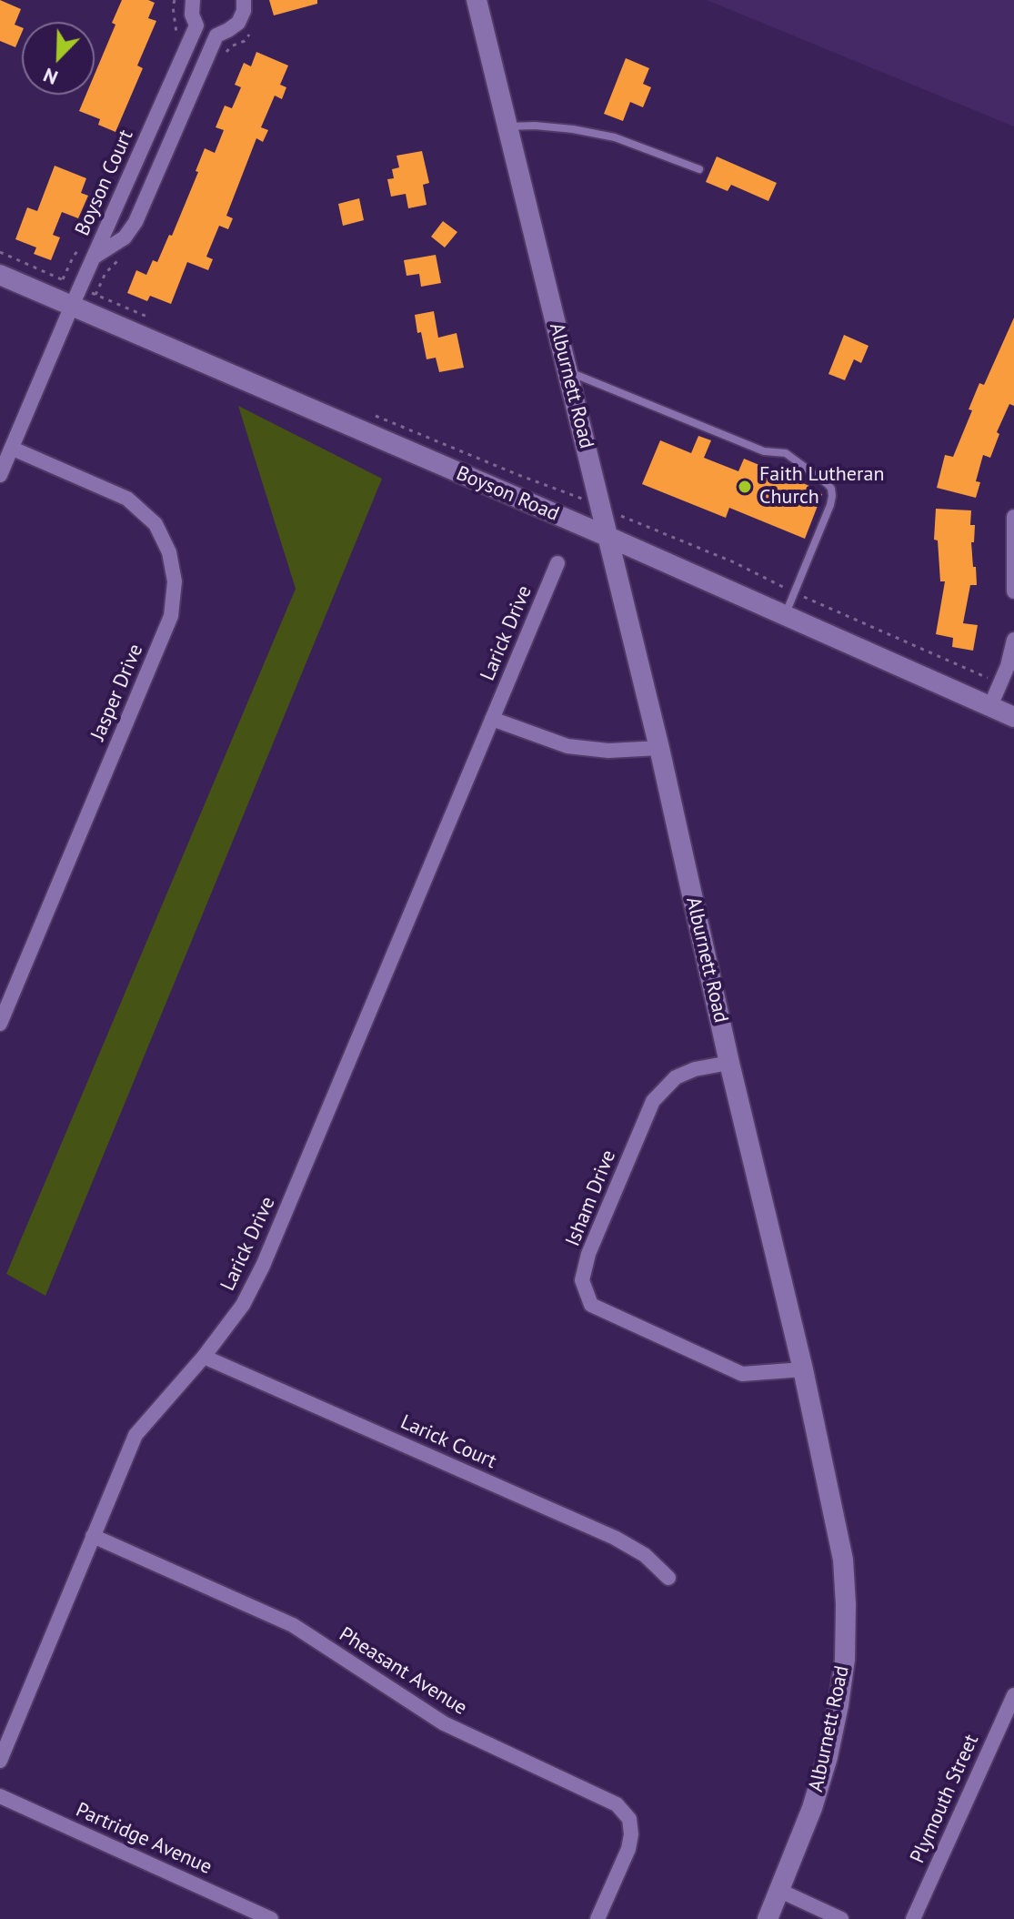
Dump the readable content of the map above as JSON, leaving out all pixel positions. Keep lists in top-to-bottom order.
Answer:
{
  "streets": {
    "street": [
      "Boyson Court",
      "Alburnett Road",
      "Boyson Road",
      "Larick Drive",
      "Jasper Drive",
      "Isham Drive",
      "Larick Court",
      "Pheasant Avenue",
      "Plymouth Street",
      "Partridge Avenue"
    ]
  },
  "crossings": [
    ["Alburnett Road", "Boyson Road"],
    ["Alburnett Road", "Isham Drive"],
    ["Larick Drive", "Larick Court"],
    ["Larick Drive", "Pheasant Avenue"]
  ],
  "places": ["Faith Lutheran Church"],
  "north": "bottom left"
}
